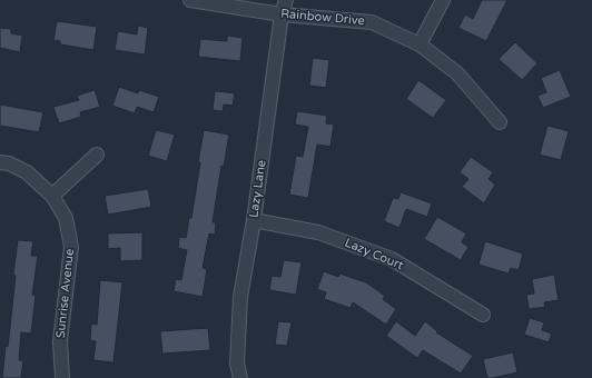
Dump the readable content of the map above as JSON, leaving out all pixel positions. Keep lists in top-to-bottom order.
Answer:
{
  "streets": {
    "street": [
      "Rainbow Drive",
      "Lazy Lane",
      "Lazy Court",
      "Sunrise Avenue"
    ]
  },
  "crossings": [
    ["Rainbow Drive", "Lazy Lane"],
    ["Lazy Lane", "Lazy Court"]
  ]
}
